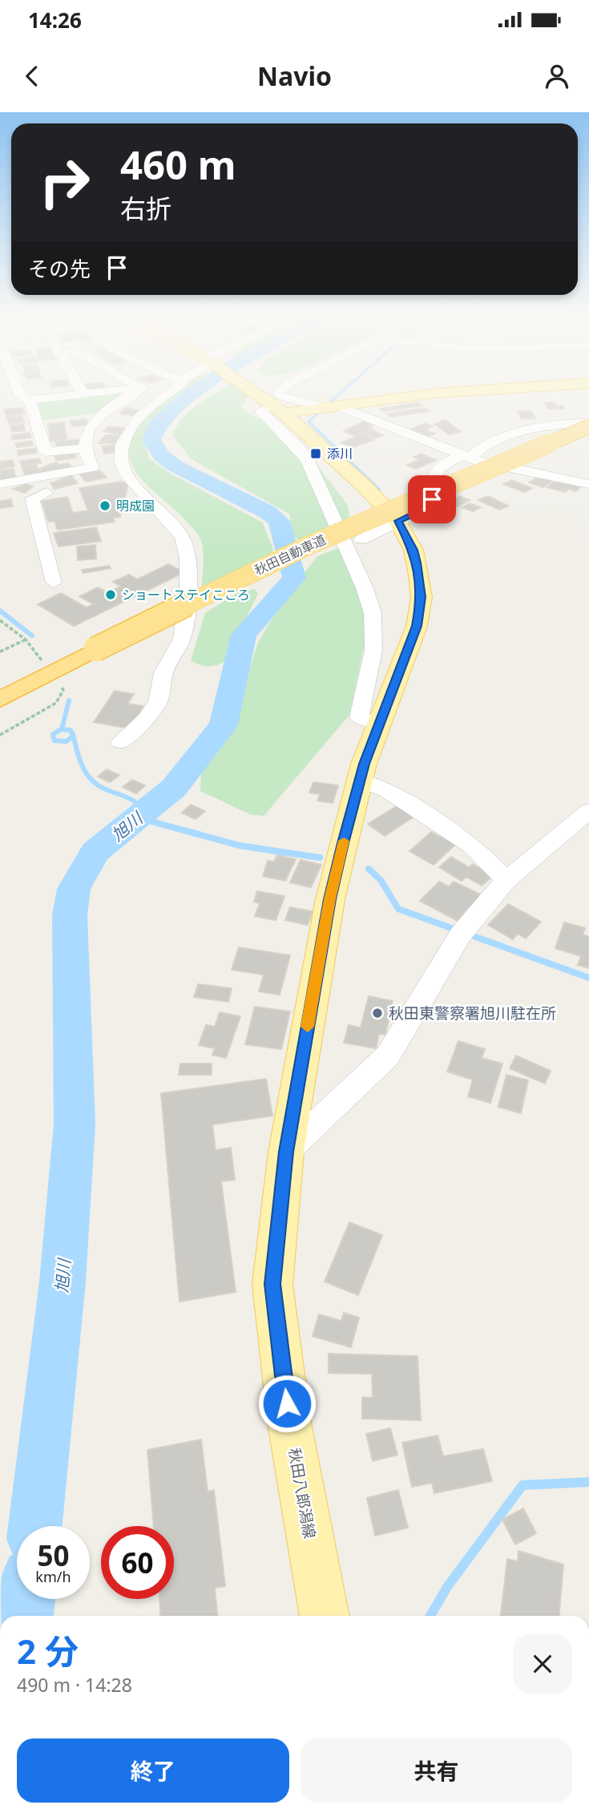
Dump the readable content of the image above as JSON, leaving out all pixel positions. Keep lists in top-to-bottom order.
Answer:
{
  "streets": {
    "highway": ["秋田自動車道"],
    "main road": ["秋田八郎潟線"]
  },
  "water": ["旭川"],
  "places": {
    "transit": ["添川"],
    "other": ["明成園", "ショートステイこころ", "秋田東警察署旭川駐在所"]
  },
  "page": {
    "status": "14:26",
    "header": "Navio",
    "turn": ["460 m", "右折"],
    "then": "その先",
    "speed": "50 km/h",
    "limit": "60",
    "heading": ["2 分", "490 m · 14:28"],
    "buttons": ["終了", "共有"]
  }
}
